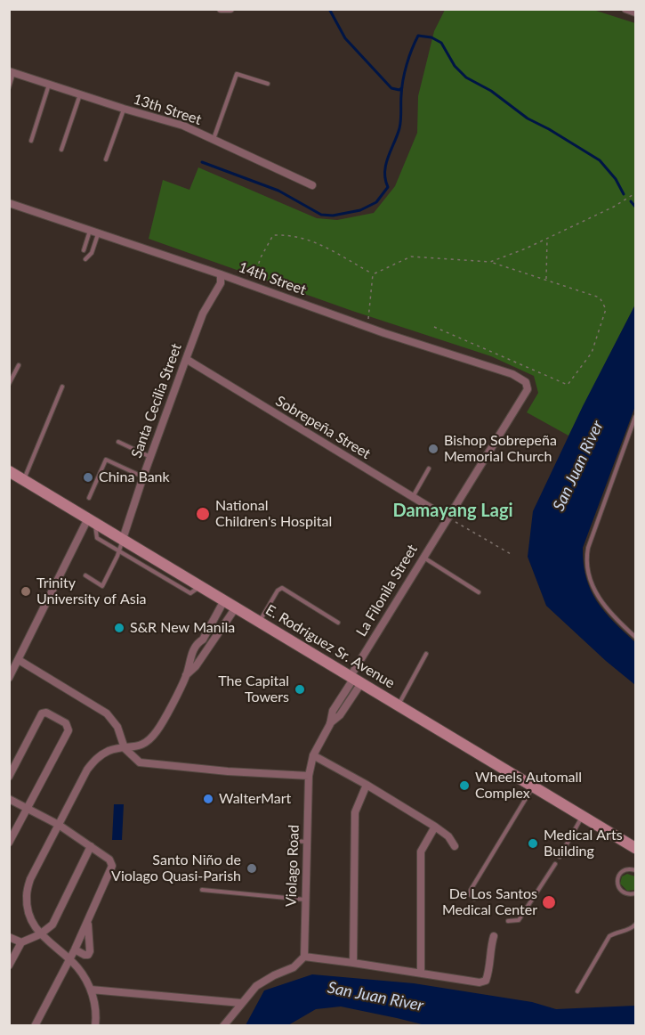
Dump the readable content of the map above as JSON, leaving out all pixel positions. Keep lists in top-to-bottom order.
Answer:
{
  "streets": {
    "main road": ["E. Rodriguez Sr. Avenue"],
    "street": [
      "13th Street",
      "14th Street",
      "Santa Cecilia Street",
      "Sobrepeña Street",
      "La Filonila Street",
      "Violago Road"
    ]
  },
  "crossings": [
    ["14th Street", "Santa Cecilia Street"],
    ["14th Street", "La Filonila Street"],
    ["Santa Cecilia Street", "Sobrepeña Street"],
    ["Santa Cecilia Street", "E. Rodriguez Sr. Avenue"],
    ["Sobrepeña Street", "La Filonila Street"],
    ["La Filonila Street", "E. Rodriguez Sr. Avenue"],
    ["La Filonila Street", "Violago Road"],
    ["E. Rodriguez Sr. Avenue", "Violago Road"]
  ],
  "districts": ["Damayang Lagi"],
  "water": ["San Juan River"],
  "places": [
    "Bishop Sobrepeña Memorial Church",
    "China Bank",
    "National Children's Hospital",
    "Trinity University of Asia",
    "S&R New Manila",
    "The Capital Towers",
    "Wheels Automall Complex",
    "WalterMart",
    "Medical Arts Building",
    "Santo Niño de Violago Quasi-Parish",
    "De Los Santos Medical Center"
  ]
}
